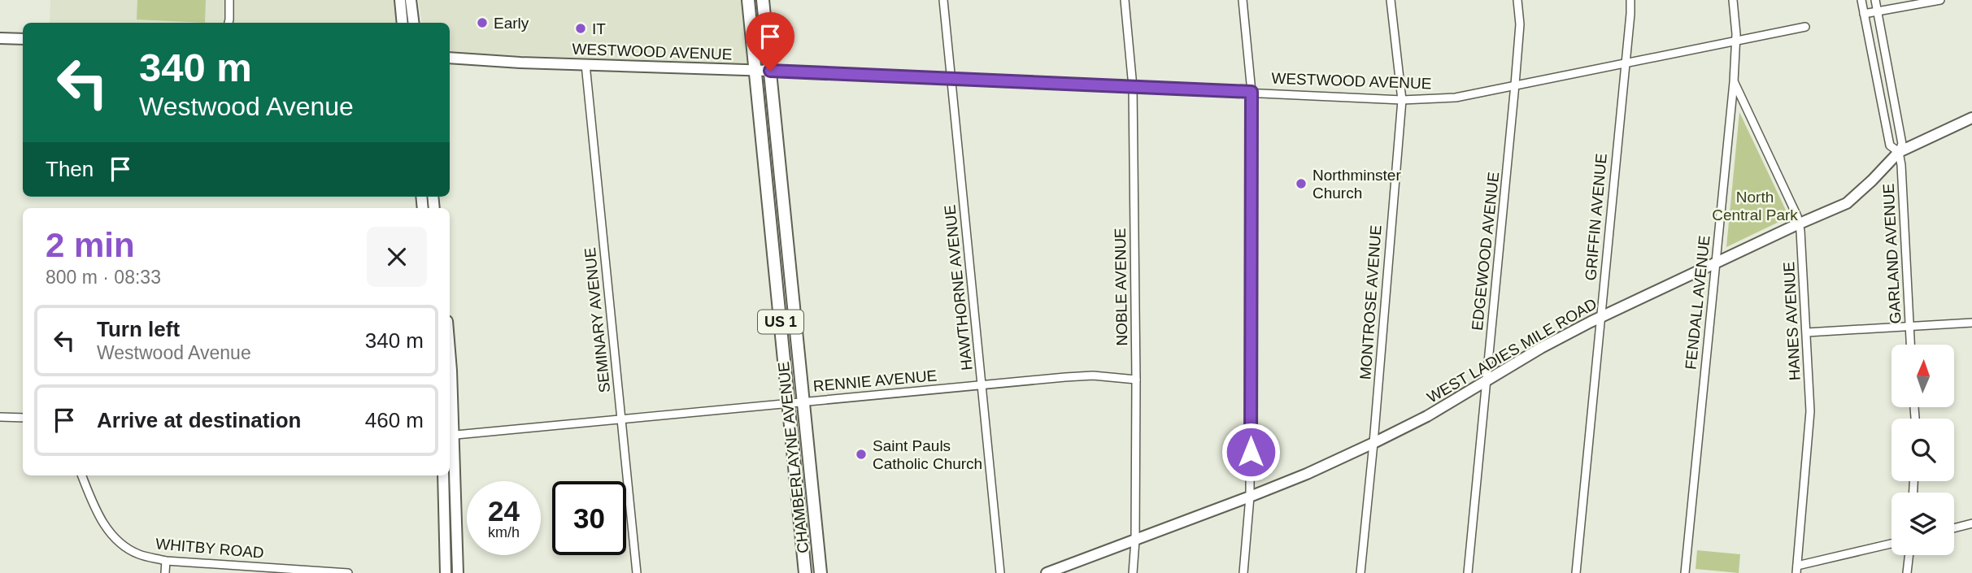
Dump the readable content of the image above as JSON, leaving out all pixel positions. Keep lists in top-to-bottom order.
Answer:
{
  "streets": {
    "main road": ["US 1", "CHAMBERLAYNE AVENUE"],
    "street": [
      "WESTWOOD AVENUE",
      "GRIFFIN AVENUE",
      "EDGEWOOD AVENUE",
      "GARLAND AVENUE",
      "NOBLE AVENUE",
      "HAWTHORNE AVENUE",
      "MONTROSE AVENUE",
      "FENDALL AVENUE",
      "SEMINARY AVENUE",
      "HANES AVENUE",
      "WEST LADIES MILE ROAD",
      "RENNIE AVENUE",
      "WHITBY ROAD"
    ]
  },
  "crossings": [
    ["WESTWOOD AVENUE", "GRIFFIN AVENUE"],
    ["WESTWOOD AVENUE", "EDGEWOOD AVENUE"],
    ["WESTWOOD AVENUE", "NOBLE AVENUE"],
    ["WESTWOOD AVENUE", "HAWTHORNE AVENUE"],
    ["WESTWOOD AVENUE", "MONTROSE AVENUE"],
    ["WESTWOOD AVENUE", "FENDALL AVENUE"],
    ["WESTWOOD AVENUE", "SEMINARY AVENUE"],
    ["WESTWOOD AVENUE", "CHAMBERLAYNE AVENUE"],
    ["GRIFFIN AVENUE", "WEST LADIES MILE ROAD"],
    ["EDGEWOOD AVENUE", "WEST LADIES MILE ROAD"],
    ["GARLAND AVENUE", "WEST LADIES MILE ROAD"],
    ["NOBLE AVENUE", "WEST LADIES MILE ROAD"],
    ["NOBLE AVENUE", "RENNIE AVENUE"],
    ["HAWTHORNE AVENUE", "RENNIE AVENUE"],
    ["MONTROSE AVENUE", "WEST LADIES MILE ROAD"],
    ["FENDALL AVENUE", "HANES AVENUE"],
    ["FENDALL AVENUE", "WEST LADIES MILE ROAD"],
    ["SEMINARY AVENUE", "RENNIE AVENUE"],
    ["HANES AVENUE", "WEST LADIES MILE ROAD"],
    ["RENNIE AVENUE", "CHAMBERLAYNE AVENUE"]
  ],
  "parks": ["North Central Park"],
  "places": [
    "Early",
    "IT",
    "Northminster Church",
    "Saint Pauls Catholic Church"
  ],
  "north": "top",
  "page": {
    "turn": ["340 m", "Westwood Avenue"],
    "then": "Then",
    "heading": ["2 min", "800 m · 08:33"],
    "list": [
      {
        "name": "Turn left",
        "note": "Westwood Avenue",
        "value": "340 m"
      },
      {
        "name": "Arrive at destination",
        "value": "460 m"
      }
    ],
    "speed": "24 km/h",
    "limit": "30"
  }
}
